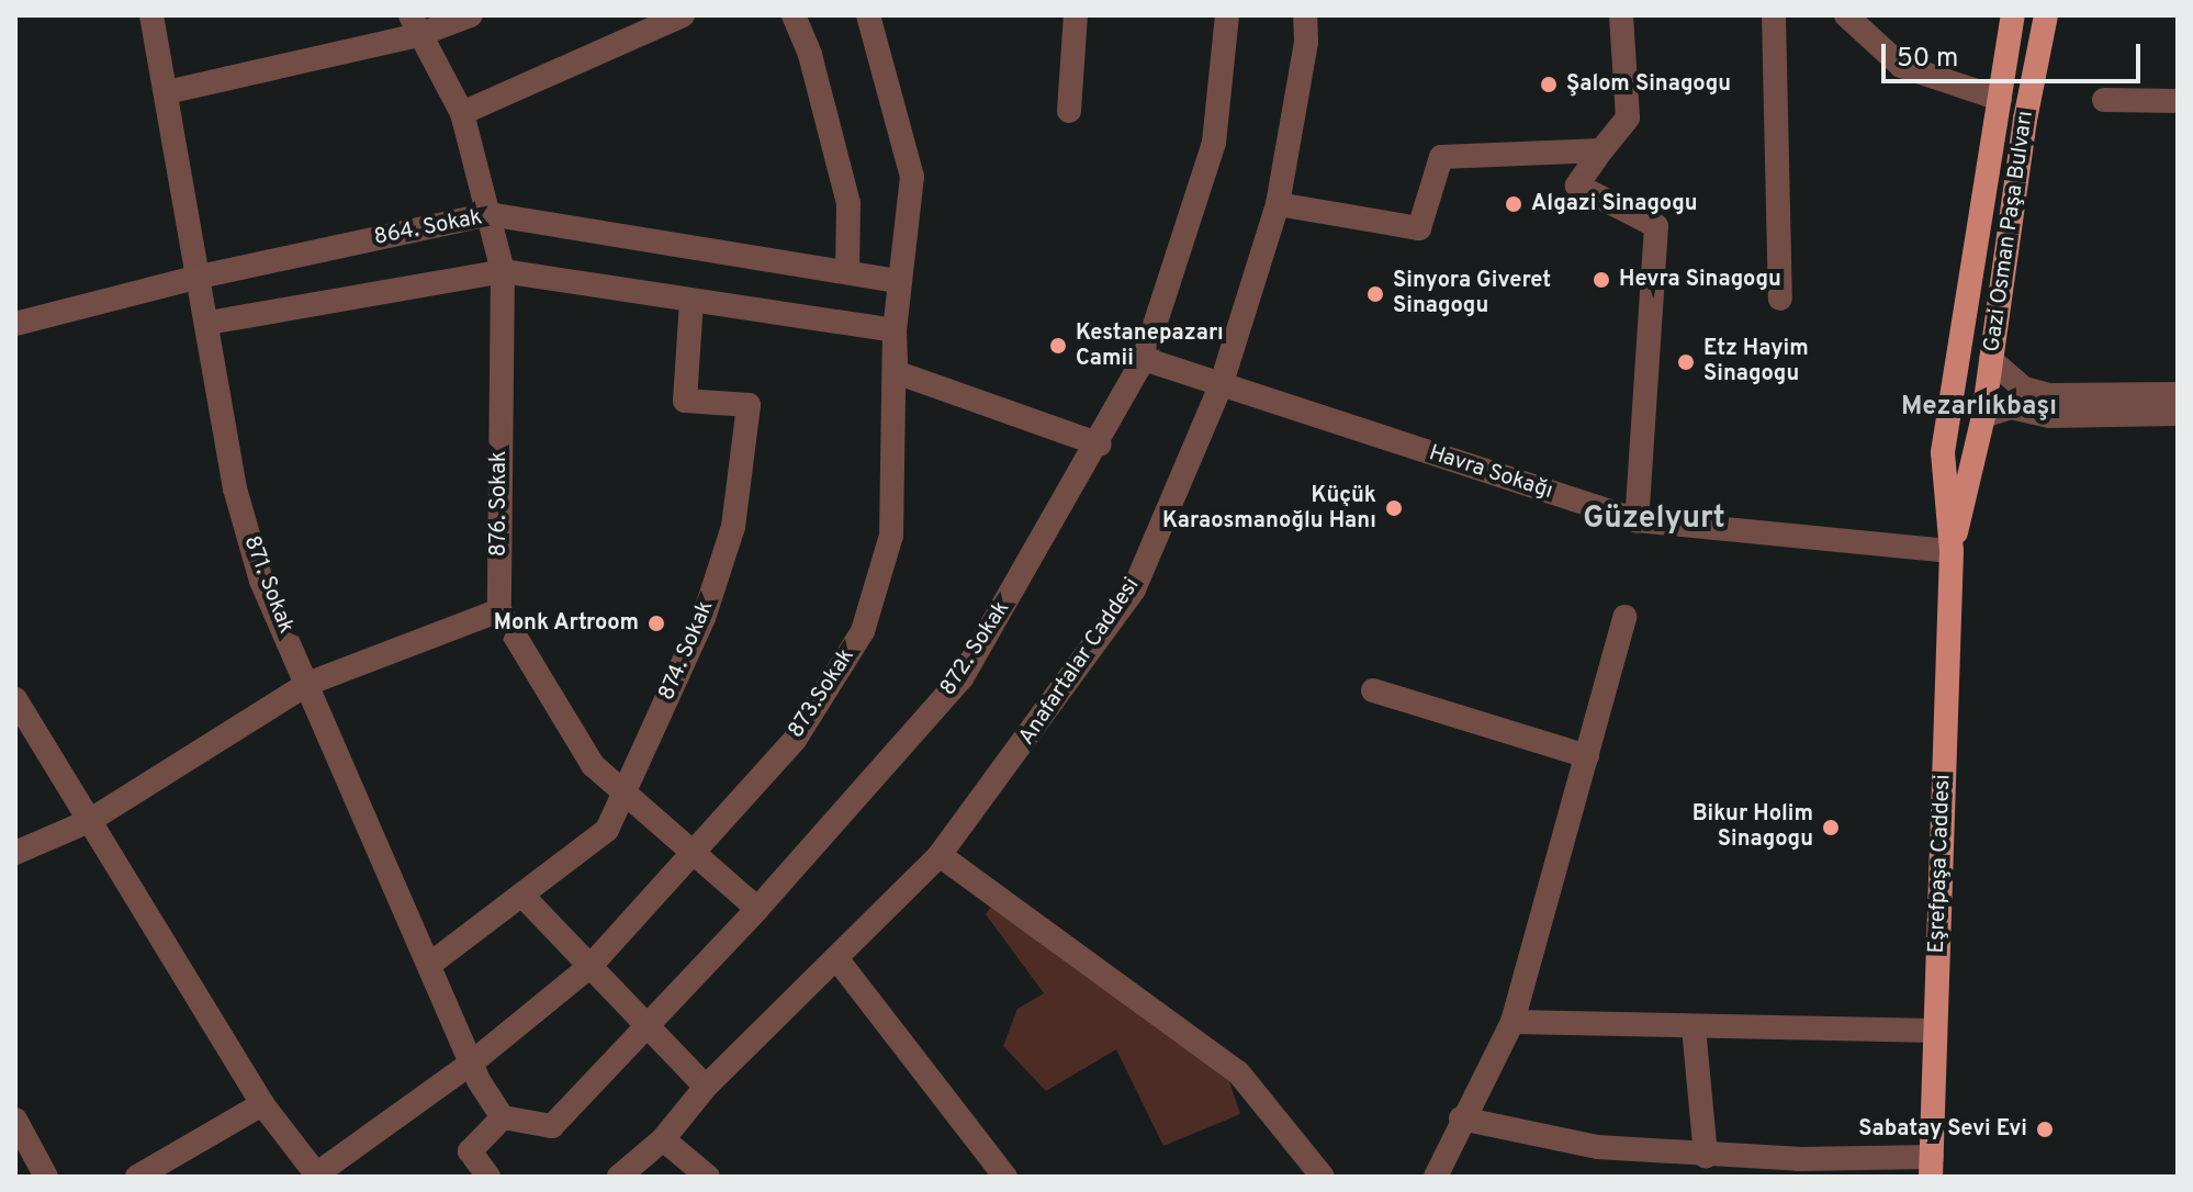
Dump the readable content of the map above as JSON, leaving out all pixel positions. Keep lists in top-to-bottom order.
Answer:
{
  "streets": {
    "main road": ["Gazi Osman Paşa Bulvarı", "Eşrefpaşa Caddesi"],
    "street": [
      "864. Sokak",
      "Havra Sokağı",
      "876. Sokak",
      "871. Sokak",
      "872. Sokak",
      "874. Sokak",
      "Anafartalar Caddesi",
      "873.Sokak"
    ]
  },
  "crossings": [
    ["864. Sokak", "876. Sokak"],
    ["864. Sokak", "871. Sokak"],
    ["864. Sokak", "873.Sokak"],
    ["Gazi Osman Paşa Bulvarı", "Eşrefpaşa Caddesi"],
    ["Havra Sokağı", "872. Sokak"],
    ["Havra Sokağı", "Anafartalar Caddesi"],
    ["Havra Sokağı", "Eşrefpaşa Caddesi"],
    ["871. Sokak", "872. Sokak"],
    ["871. Sokak", "874. Sokak"],
    ["871. Sokak", "873.Sokak"]
  ],
  "districts": ["Mezarlıkbaşı", "Güzelyurt"],
  "places": [
    "Şalom Sinagogu",
    "Algazi Sinagogu",
    "Hevra Sinagogu",
    "Sinyora Giveret Sinagogu",
    "Kestanepazarı Camii",
    "Etz Hayim Sinagogu",
    "Küçük Karaosmanoğlu Hanı",
    "Monk Artroom",
    "Bikur Holim Sinagogu",
    "Sabatay Sevi Evi"
  ],
  "scale_bar": "50 m"
}
